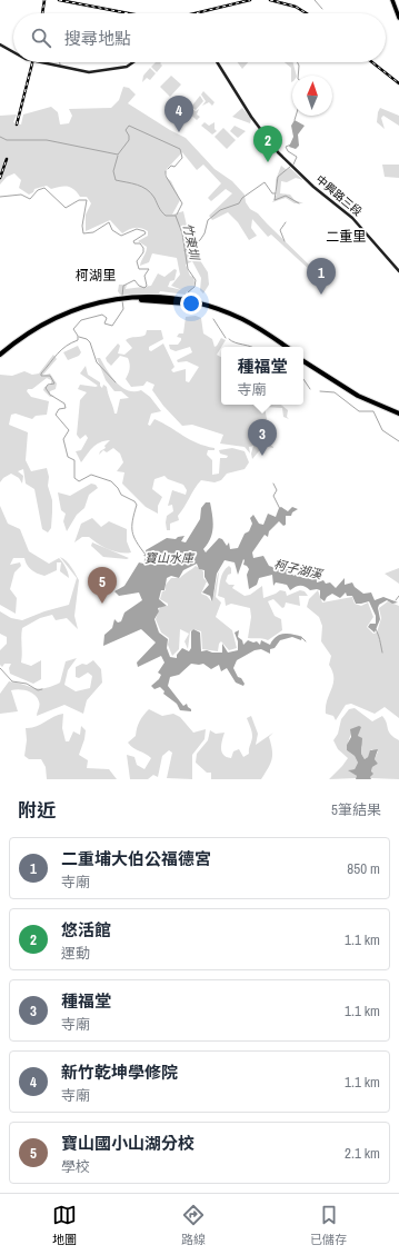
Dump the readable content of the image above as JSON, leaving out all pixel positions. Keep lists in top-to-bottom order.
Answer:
{
  "streets": {
    "main road": ["中興路三段"]
  },
  "districts": ["二重里", "柯湖里"],
  "water": ["竹東圳", "寶山水庫", "柯子湖溪"],
  "north": "top",
  "page": {
    "search": "搜尋地點",
    "pins": [
      "4",
      "2",
      "1",
      "3",
      "5"
    ],
    "popup": ["種福堂", "寺廟"],
    "heading": ["附近", "5筆結果"],
    "list": [
      {
        "mark": "1",
        "name": "二重埔大伯公福德宮",
        "note": "寺廟",
        "value": "850 m"
      },
      {
        "mark": "2",
        "name": "悠活館",
        "note": "運動",
        "value": "1.1 km"
      },
      {
        "mark": "3",
        "name": "種福堂",
        "note": "寺廟",
        "value": "1.1 km"
      },
      {
        "mark": "4",
        "name": "新竹乾坤學修院",
        "note": "寺廟",
        "value": "1.1 km"
      },
      {
        "mark": "5",
        "name": "寶山國小山湖分校",
        "note": "學校",
        "value": "2.1 km"
      }
    ],
    "nav": ["地圖", "路線", "已儲存"]
  }
}
